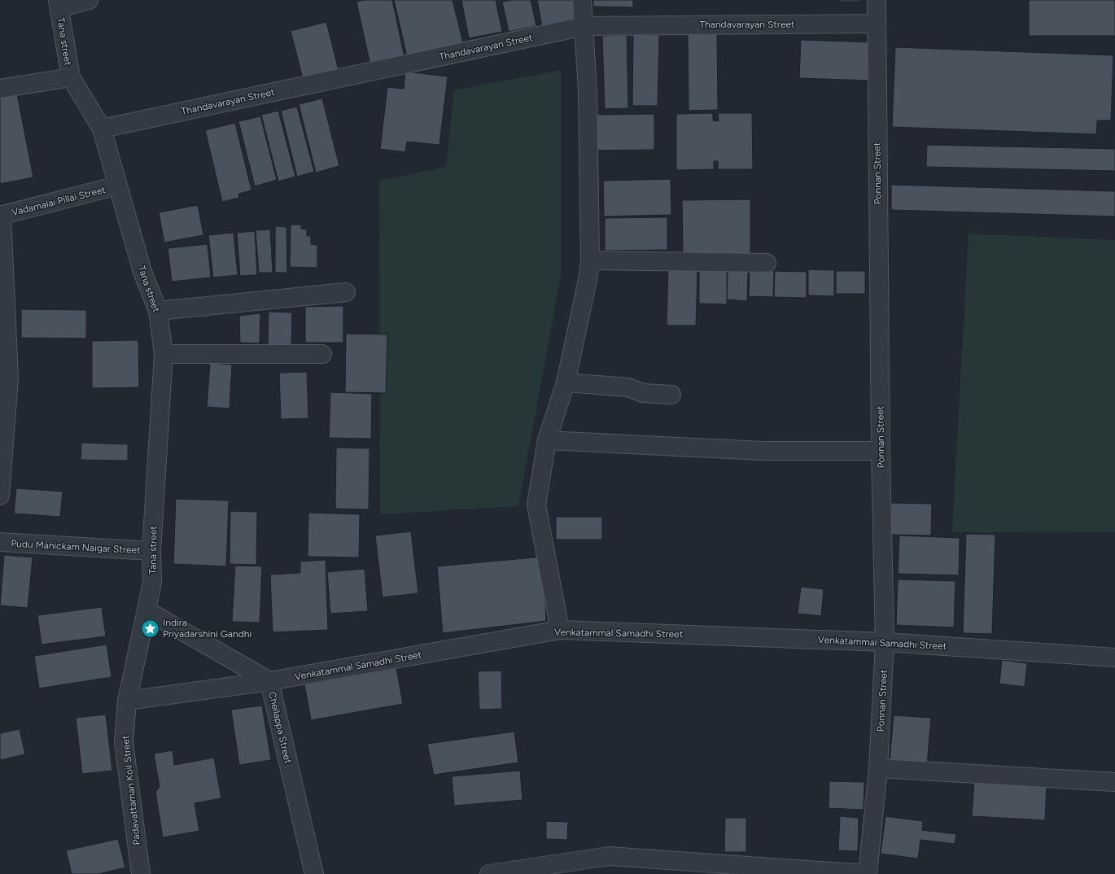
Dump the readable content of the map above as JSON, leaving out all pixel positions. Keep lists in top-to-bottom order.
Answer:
{
  "streets": {
    "street": [
      "Thandavarayan Street",
      "Tana street",
      "Ponnan Street",
      "Vadamalai Pillai Street",
      "Pudu Manickam Naigar Street",
      "Venkatammal Samadhi Street",
      "Chellappa Street",
      "Padavattaman Koil Street"
    ]
  },
  "crossings": [
    ["Thandavarayan Street", "Tana street"],
    ["Thandavarayan Street", "Ponnan Street"],
    ["Tana street", "Vadamalai Pillai Street"],
    ["Tana street", "Pudu Manickam Naigar Street"],
    ["Tana street", "Chellappa Street"],
    ["Tana street", "Padavattaman Koil Street"],
    ["Ponnan Street", "Venkatammal Samadhi Street"],
    ["Venkatammal Samadhi Street", "Chellappa Street"],
    ["Venkatammal Samadhi Street", "Padavattaman Koil Street"],
    ["Chellappa Street", "Padavattaman Koil Street"]
  ],
  "places": {
    "place": ["Indira Priyadarshini Gandhi"]
  }
}
